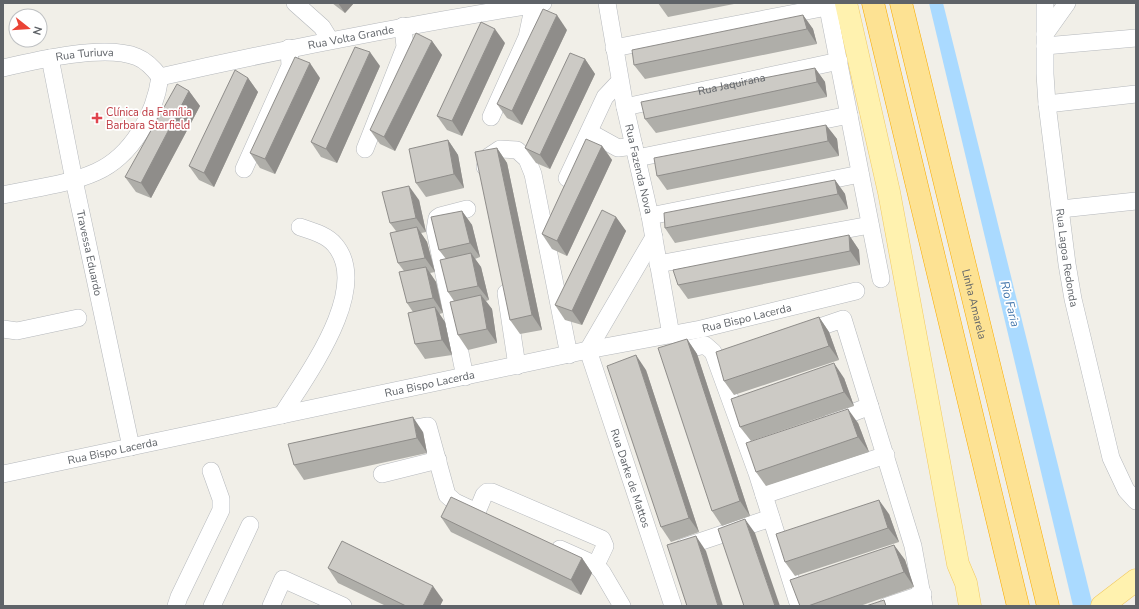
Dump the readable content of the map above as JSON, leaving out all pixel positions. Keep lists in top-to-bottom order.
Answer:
{
  "streets": {
    "highway": ["Linha Amarela"],
    "street": [
      "Rua Volta Grande",
      "Rua Turiuva",
      "Rua Jaquirana",
      "Rua Fazenda Nova",
      "Travessa Eduardo",
      "Rua Lagoa Redonda",
      "Rua Bispo Lacerda",
      "Rua Darke de Mattos"
    ]
  },
  "crossings": [
    ["Rua Volta Grande", "Rua Turiuva"],
    ["Rua Turiuva", "Travessa Eduardo"],
    ["Rua Jaquirana", "Rua Fazenda Nova"],
    ["Rua Fazenda Nova", "Rua Bispo Lacerda"],
    ["Travessa Eduardo", "Rua Bispo Lacerda"],
    ["Rua Bispo Lacerda", "Rua Darke de Mattos"]
  ],
  "water": ["Rio Faria"],
  "places": {
    "health": ["Clínica da Família Barbara Starfield"]
  },
  "north": "right"
}
